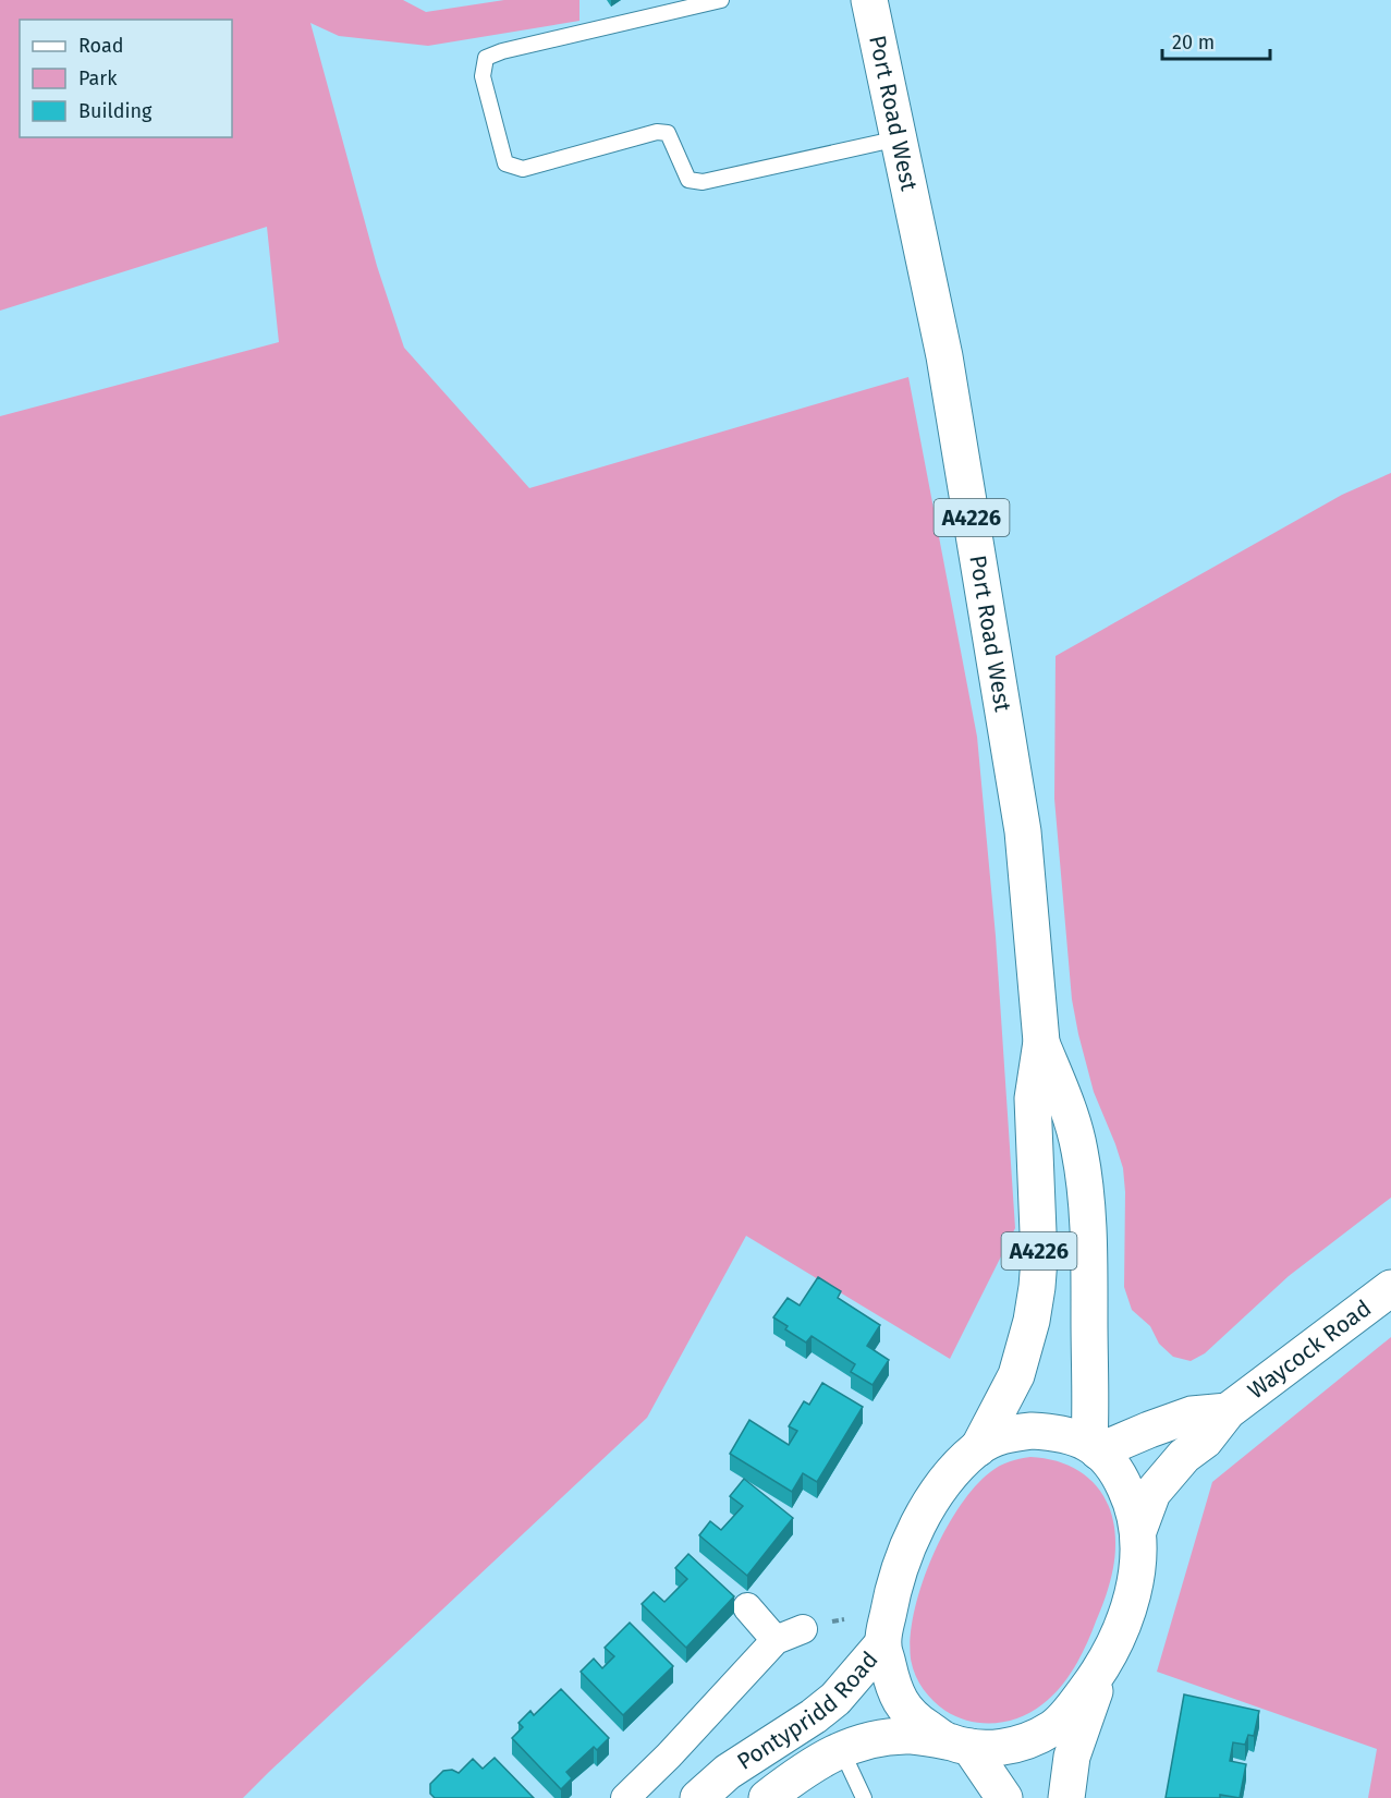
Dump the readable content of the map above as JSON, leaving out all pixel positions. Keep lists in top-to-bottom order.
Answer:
{
  "streets": {
    "main road": [
      "Port Road West",
      "A4226",
      "Waycock Road",
      "Pontypridd Road"
    ]
  },
  "crossings": [
    ["Port Road West", "Waycock Road"]
  ],
  "legend": ["Road", "Park", "Building"],
  "scale_bar": "20 m"
}
